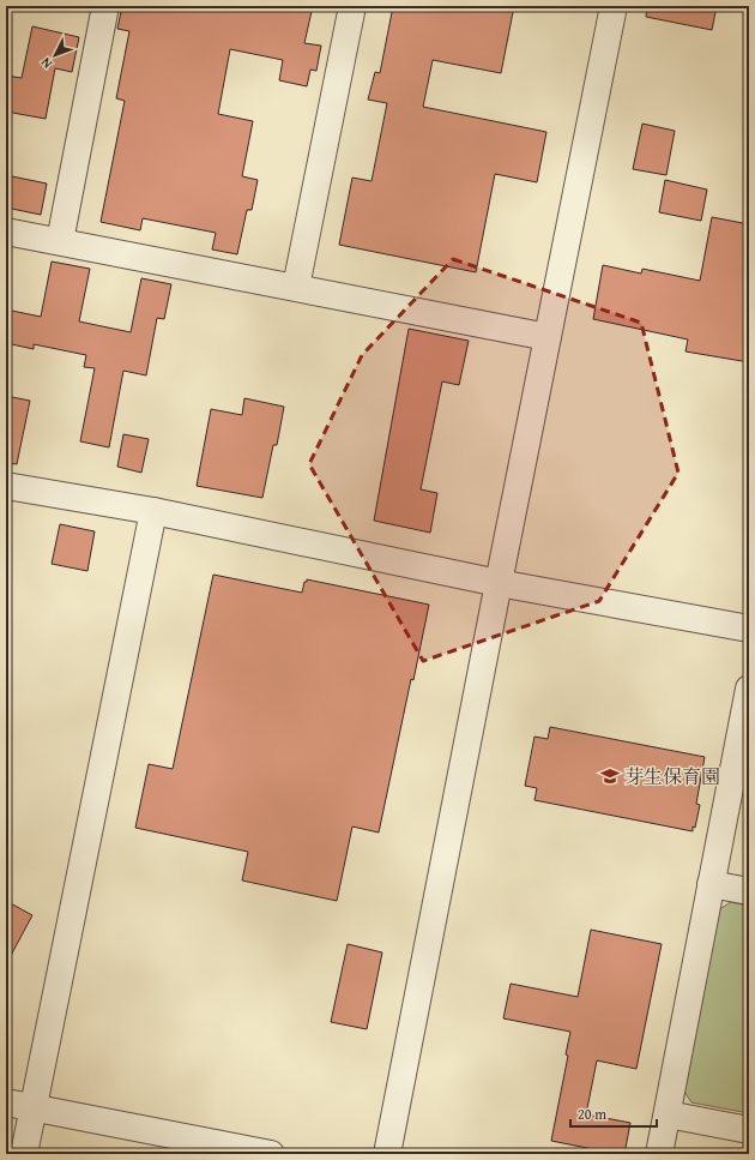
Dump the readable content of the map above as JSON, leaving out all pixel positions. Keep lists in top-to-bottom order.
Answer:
{
  "places": {
    "school or university": ["芽生保育園"]
  },
  "scale_bar": "20 m",
  "north": "bottom left"
}
